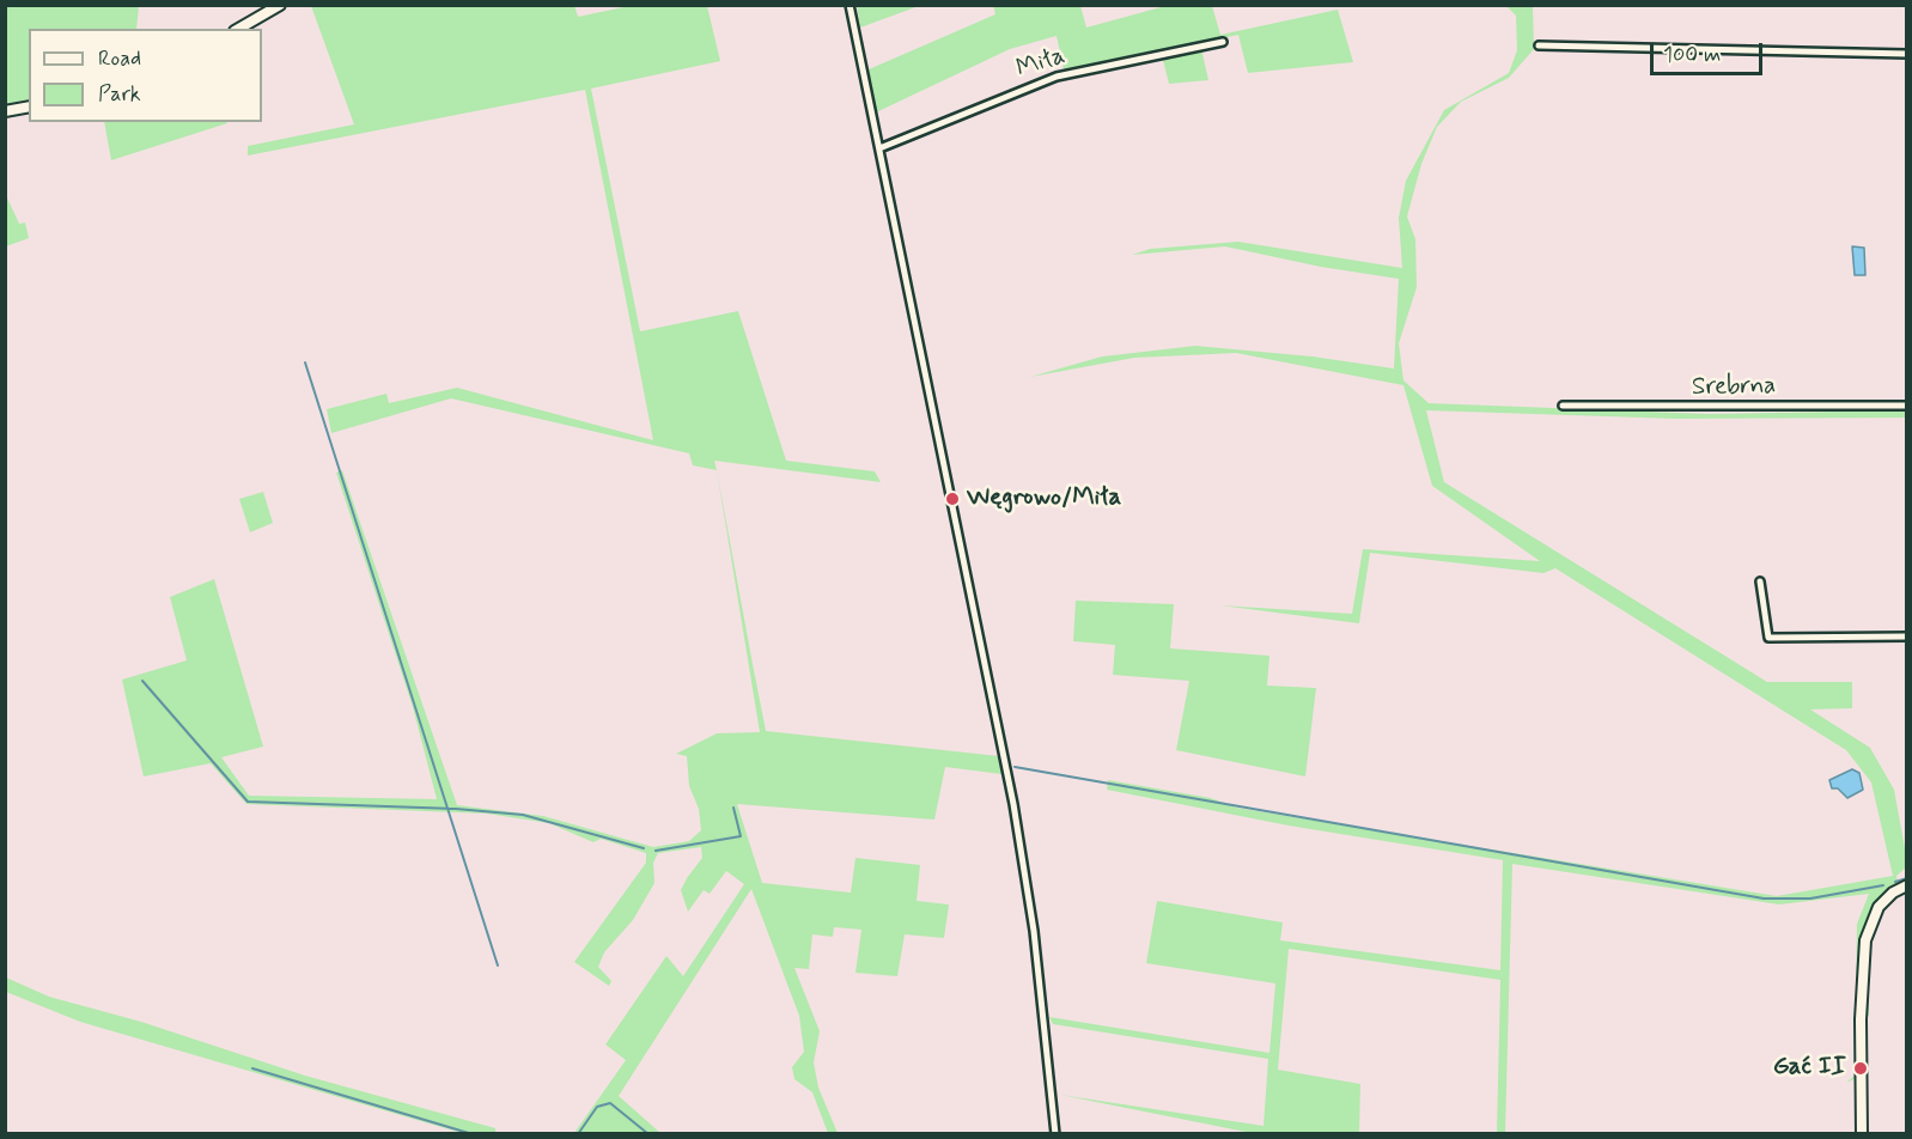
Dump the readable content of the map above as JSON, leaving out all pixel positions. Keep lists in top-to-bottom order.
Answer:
{
  "streets": {
    "street": ["Miła", "Srebrna"]
  },
  "places": ["Węgrowo/Miła", "Gać II"],
  "legend": ["Road", "Park"],
  "scale_bar": "100 m"
}
